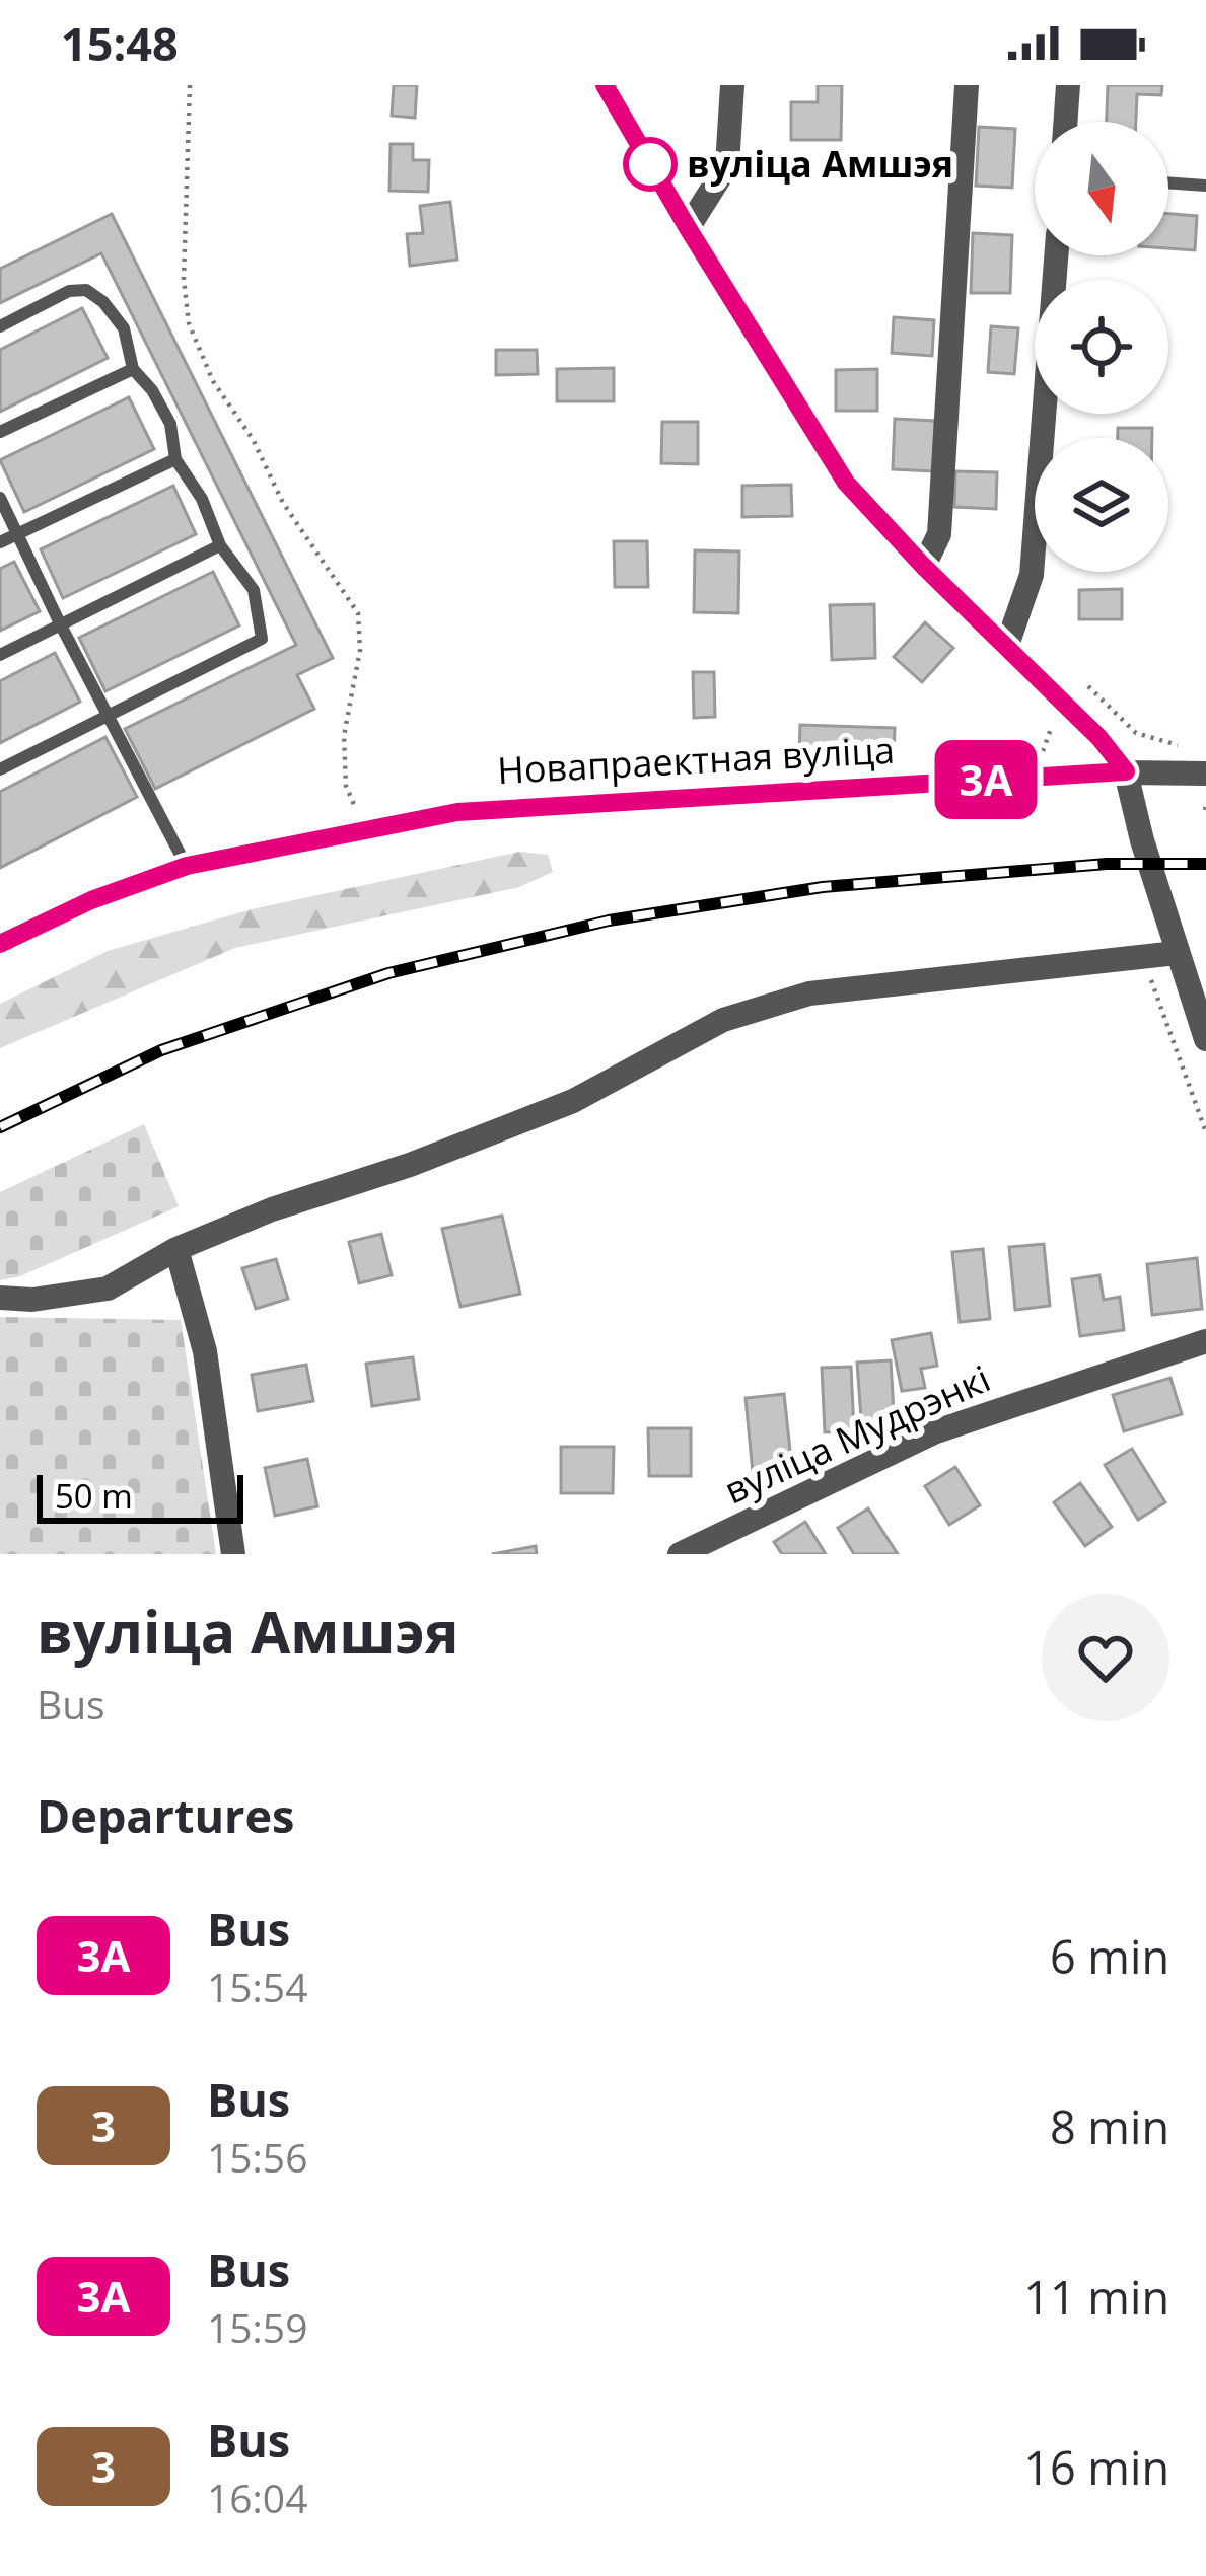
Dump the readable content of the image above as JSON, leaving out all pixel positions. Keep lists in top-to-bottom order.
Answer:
{
  "streets": {
    "street": ["Новапраектная вуліца", "вуліца Мудрэнкі"]
  },
  "places": ["вуліца Амшэя"],
  "lines": ["bus line 3А"],
  "scale_bar": "50 m",
  "north": "bottom",
  "page": {
    "status": "15:48",
    "on_map": "3А",
    "scale": "50 m",
    "heading": [
      ["вуліца Амшэя", "Bus"],
      "Departures"
    ],
    "list": [
      {
        "mark": "3А",
        "name": "Bus",
        "note": "15:54",
        "value": "6 min"
      },
      {
        "mark": "3",
        "name": "Bus",
        "note": "15:56",
        "value": "8 min"
      },
      {
        "mark": "3А",
        "name": "Bus",
        "note": "15:59",
        "value": "11 min"
      },
      {
        "mark": "3",
        "name": "Bus",
        "note": "16:04",
        "value": "16 min"
      }
    ]
  }
}
